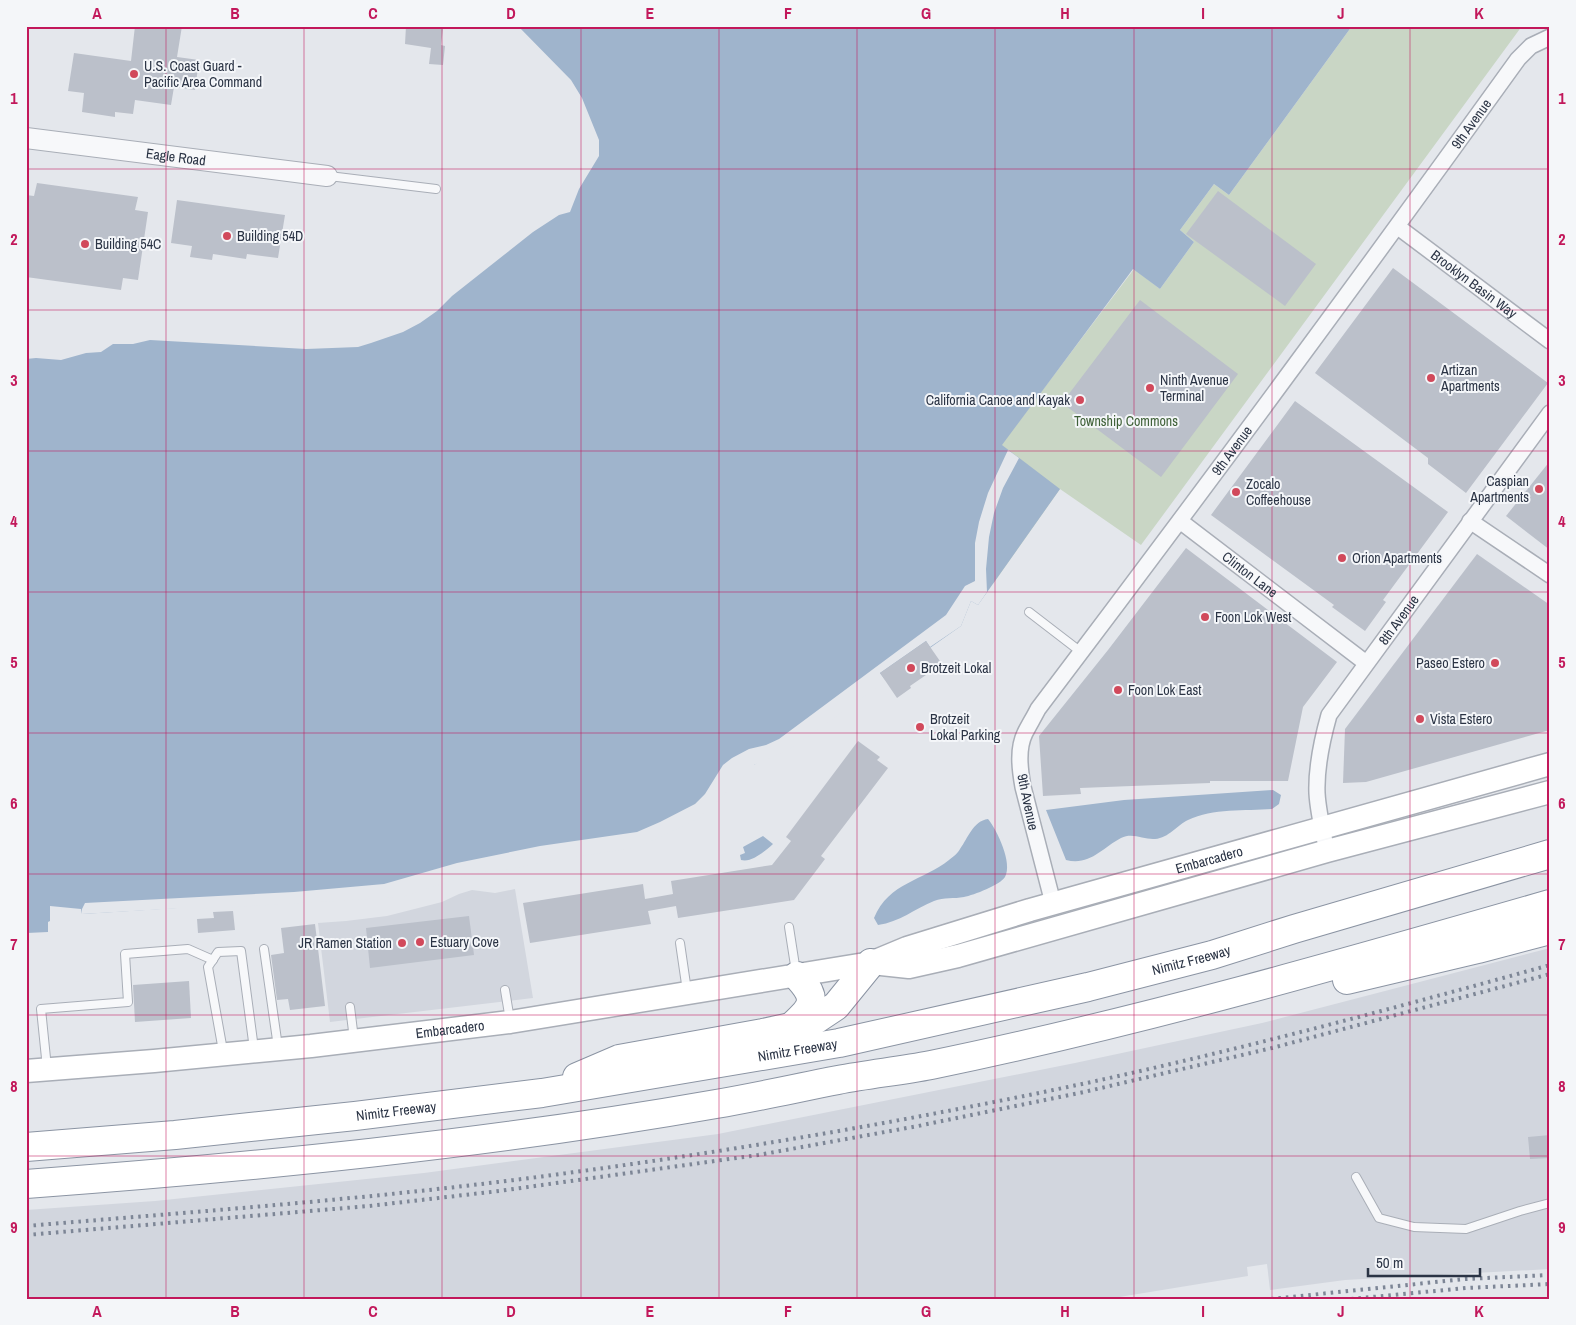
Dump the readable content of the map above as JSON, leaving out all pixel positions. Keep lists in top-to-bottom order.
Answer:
{
  "streets": {
    "highway": ["Nimitz Freeway"],
    "main road": ["Embarcadero"],
    "street": [
      "9th Avenue",
      "Eagle Road",
      "Brooklyn Basin Way",
      "Clinton Lane",
      "8th Avenue"
    ]
  },
  "crossings": [
    ["9th Avenue", "Brooklyn Basin Way"],
    ["9th Avenue", "Clinton Lane"],
    ["9th Avenue", "Embarcadero"],
    ["Clinton Lane", "8th Avenue"],
    ["8th Avenue", "Embarcadero"]
  ],
  "parks": ["Township Commons"],
  "places": [
    "U.S. Coast Guard - Pacific Area Command",
    "Building 54D",
    "Building 54C",
    "Artizan Apartments",
    "Ninth Avenue Terminal",
    "California Canoe and Kayak",
    "Caspian Apartments",
    "Zocalo Coffeehouse",
    "Orion Apartments",
    "Foon Lok West",
    "Paseo Estero",
    "Brotzeit Lokal",
    "Foon Lok East",
    "Vista Estero",
    "Brotzeit Lokal Parking",
    "Estuary Cove",
    "JR Ramen Station"
  ],
  "scale_bar": "50 m",
  "grid": {
    "columns": [
      "A",
      "B",
      "C",
      "D",
      "E",
      "F",
      "G",
      "H",
      "I",
      "J",
      "K"
    ],
    "rows": [
      "1",
      "2",
      "3",
      "4",
      "5",
      "6",
      "7",
      "8",
      "9"
    ]
  }
}
